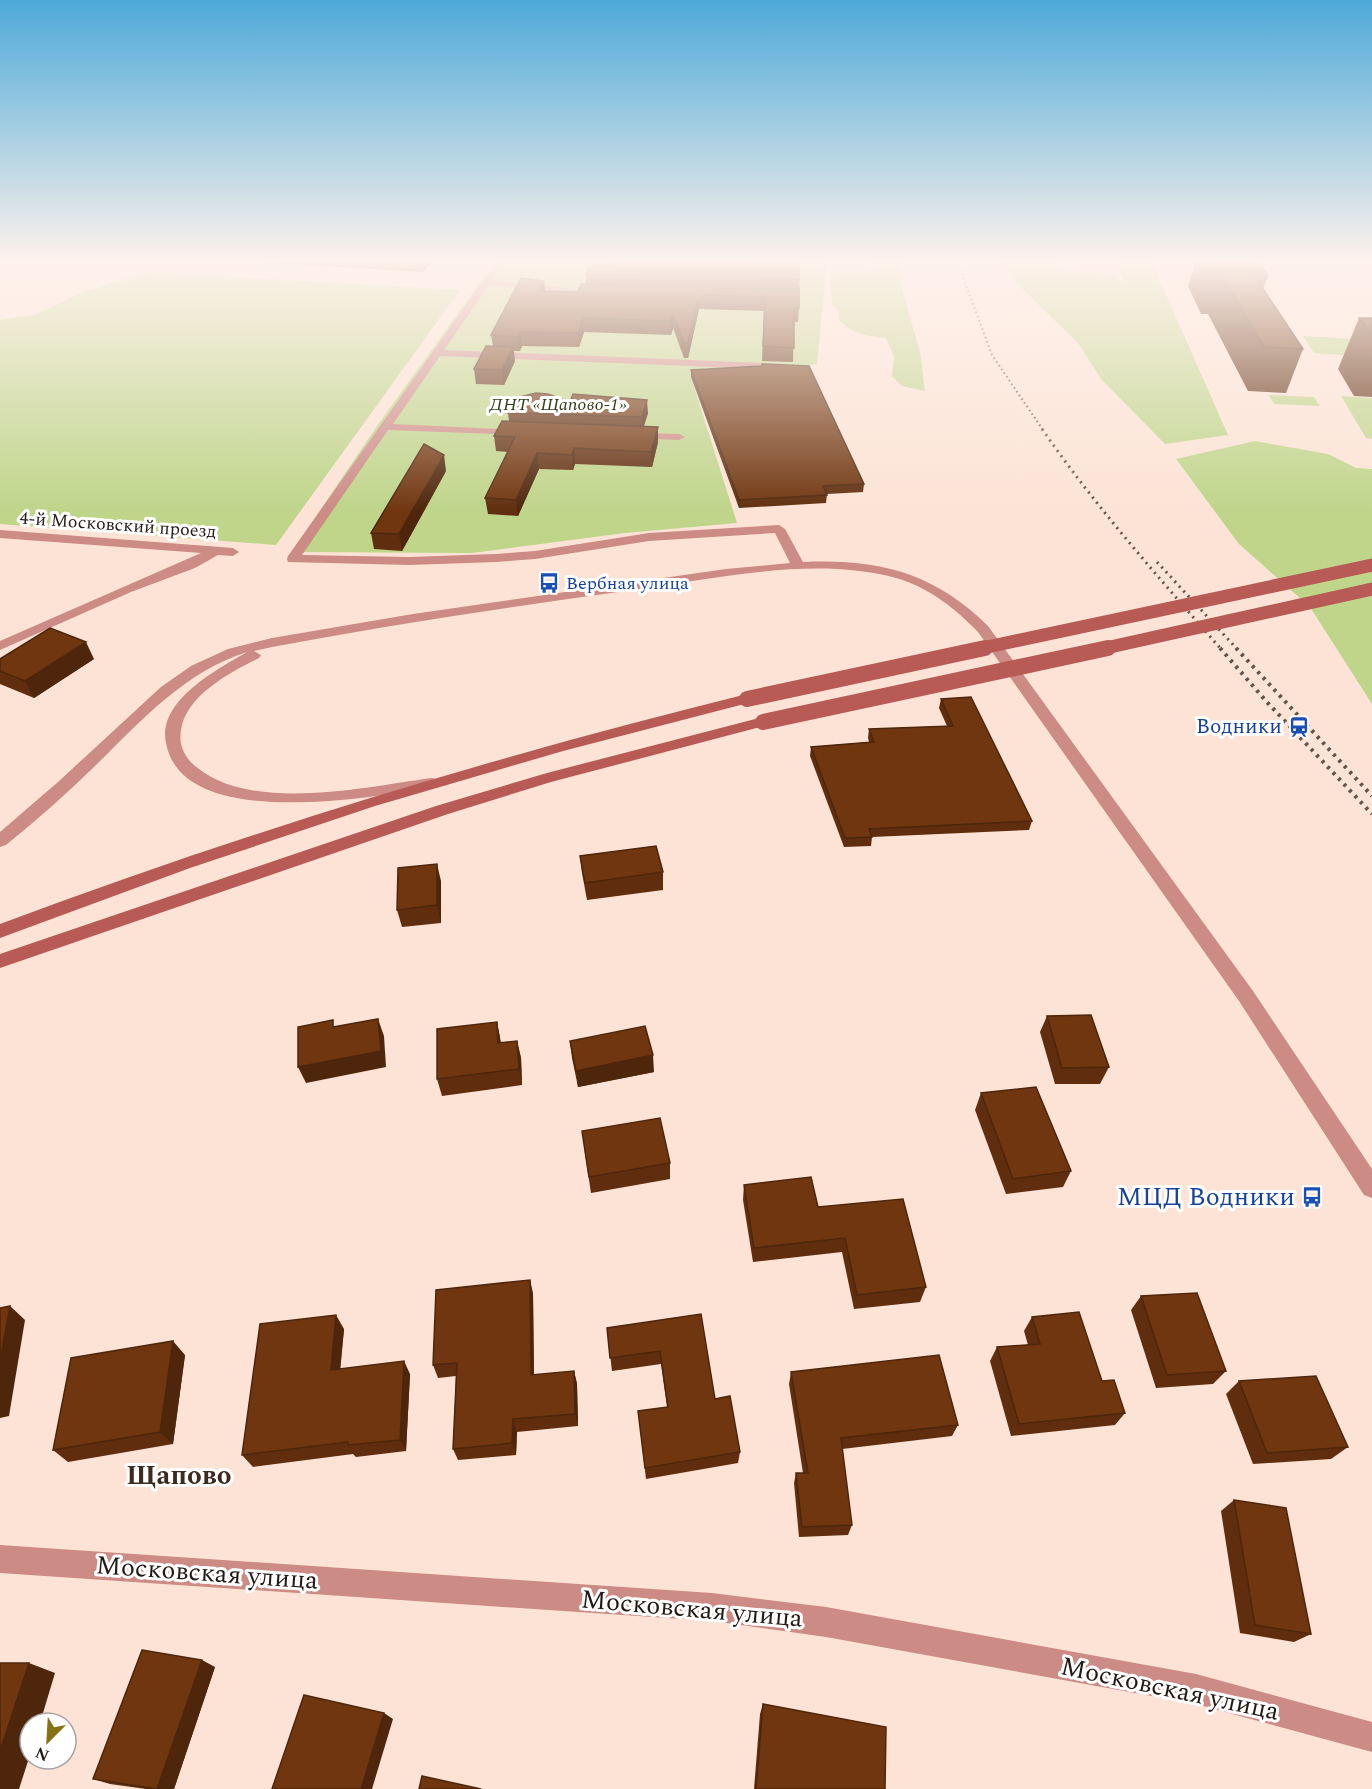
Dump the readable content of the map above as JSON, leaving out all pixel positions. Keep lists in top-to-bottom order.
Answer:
{
  "streets": {
    "street": ["4-й Московский проезд", "Московская улица"]
  },
  "districts": ["Щапово"],
  "parks": ["ДНТ «Щапово-1»"],
  "places": {
    "bus stop": ["Вербная улица", "МЦД Водники"],
    "station": ["Водники"]
  },
  "north": "bottom left"
}
